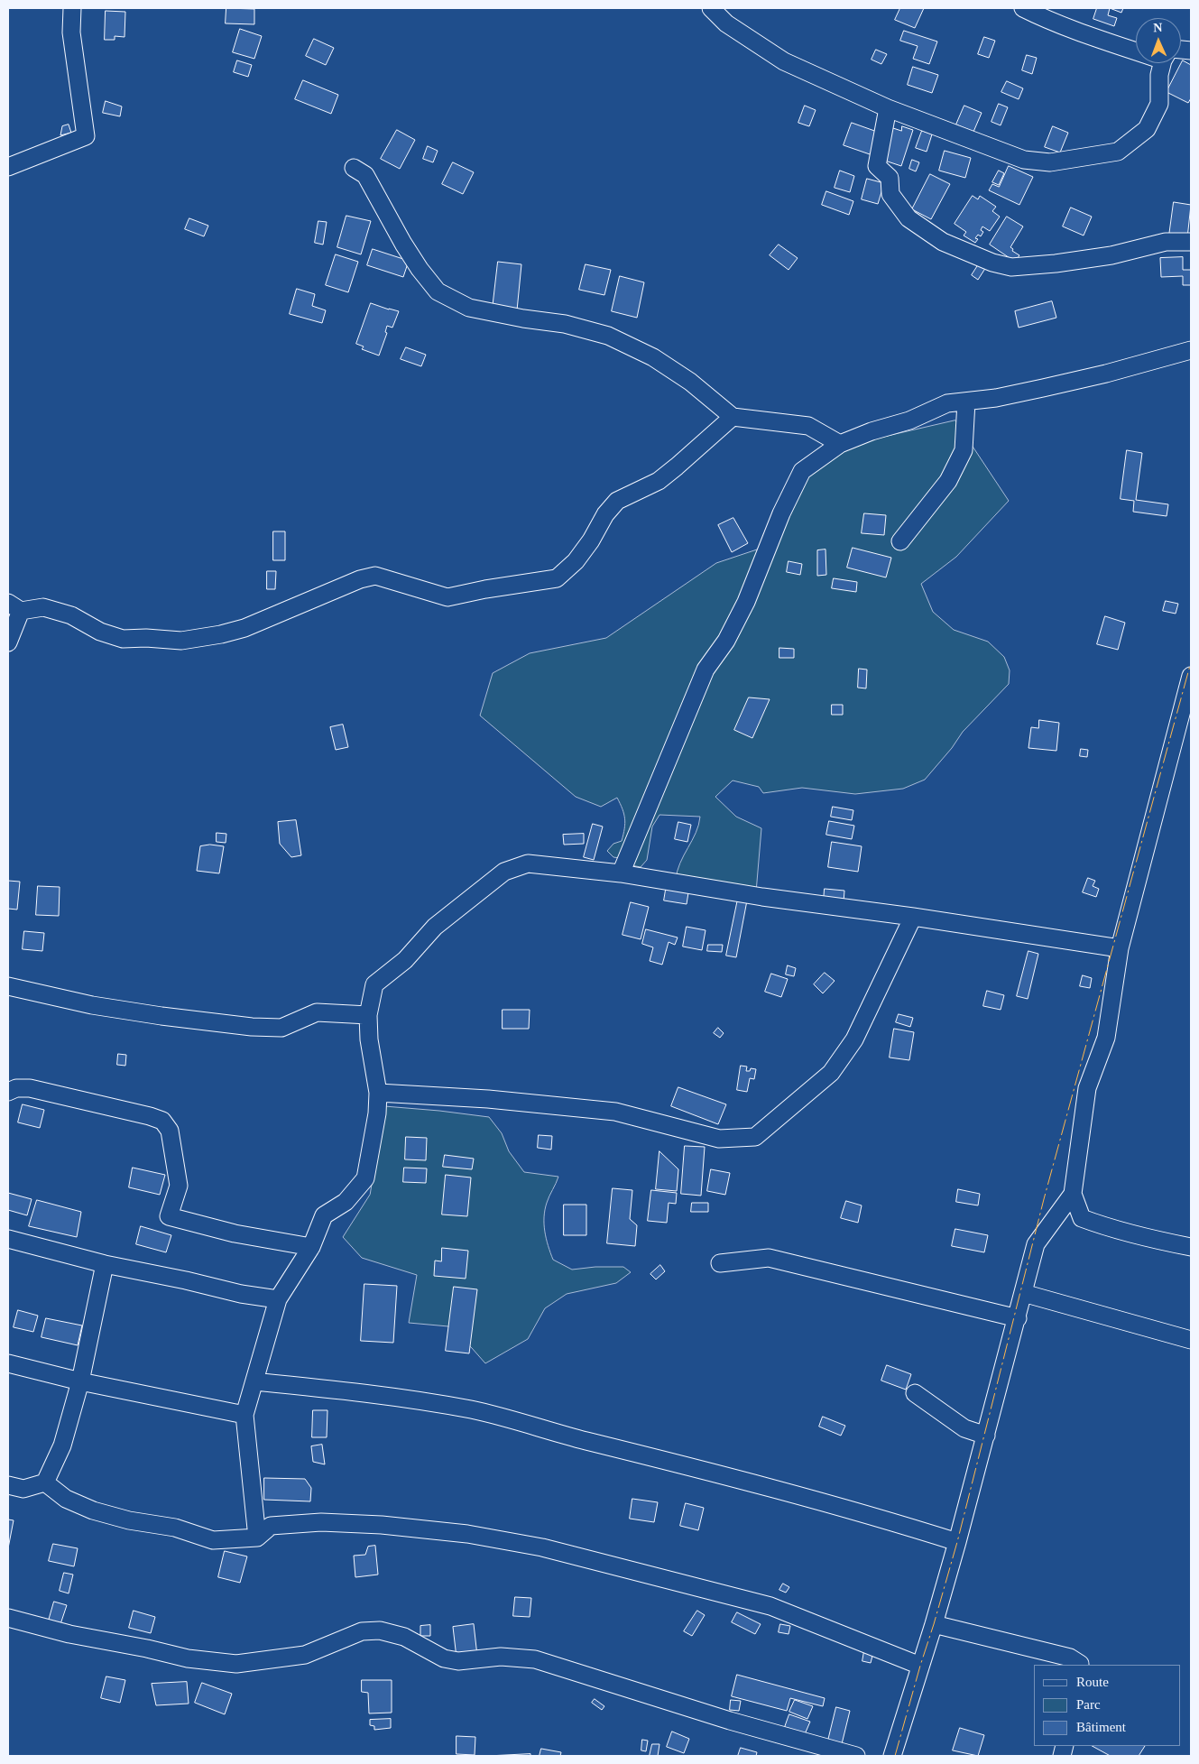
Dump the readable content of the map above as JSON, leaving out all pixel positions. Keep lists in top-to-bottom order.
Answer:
{
  "legend": ["Route", "Parc", "Bâtiment"],
  "north": "top"
}
